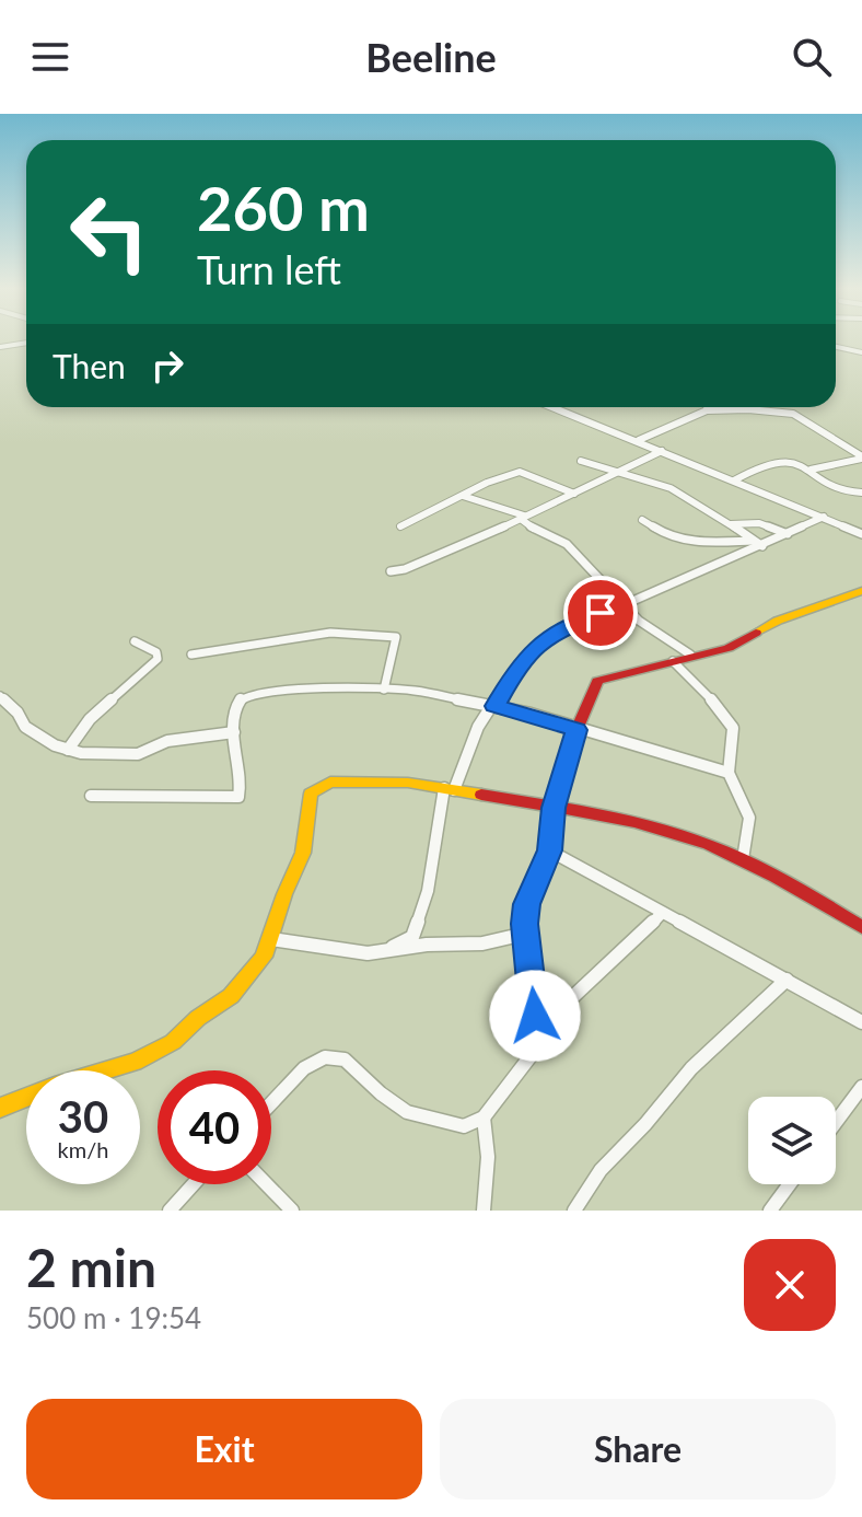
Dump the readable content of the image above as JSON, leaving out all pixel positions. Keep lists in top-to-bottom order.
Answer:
{
  "page": {
    "header": "Beeline",
    "turn": ["260 m", "Turn left"],
    "then": "Then",
    "speed": "30 km/h",
    "limit": "40",
    "heading": ["2 min", "500 m · 19:54"],
    "buttons": ["Exit", "Share"]
  }
}
